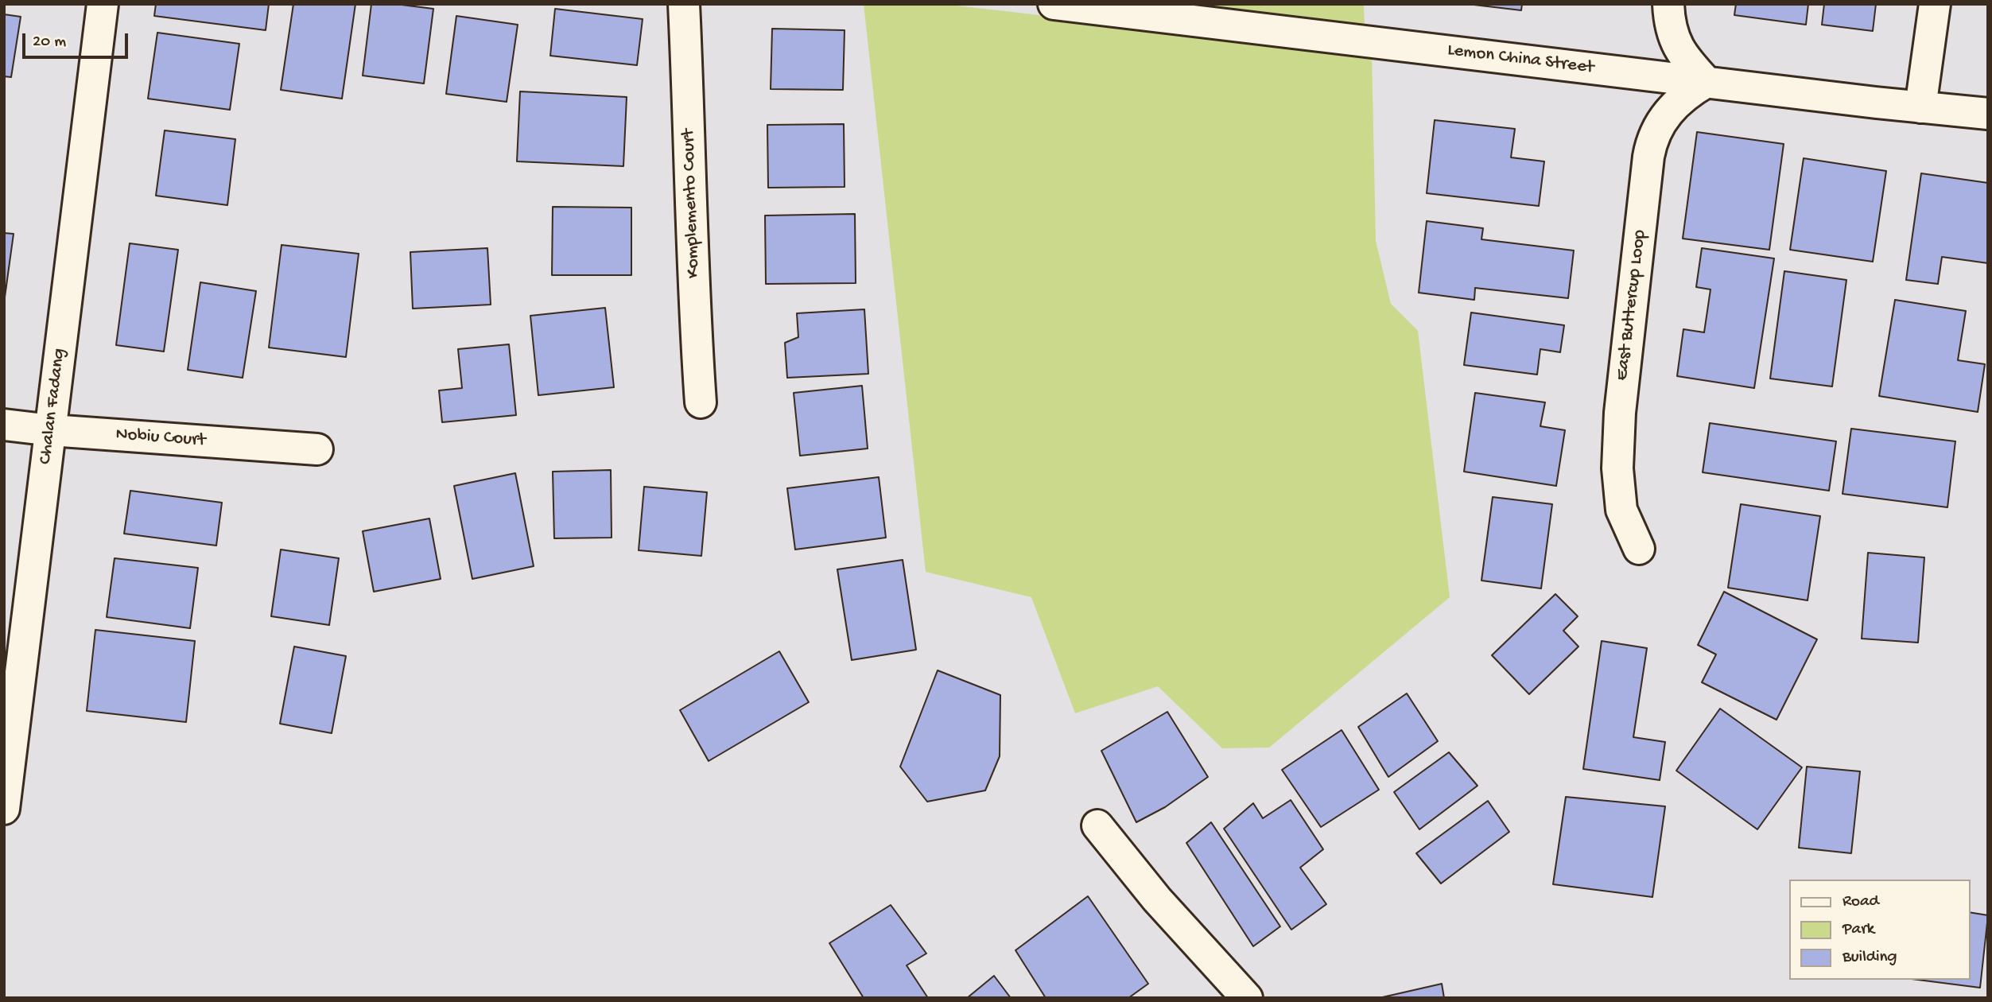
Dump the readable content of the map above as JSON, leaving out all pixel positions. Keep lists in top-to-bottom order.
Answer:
{
  "streets": {
    "street": [
      "Lemon China Street",
      "Komplemento Court",
      "East Buttercup Loop",
      "Chalan Fadang",
      "Nobiu Court"
    ]
  },
  "crossings": [
    ["Lemon China Street", "East Buttercup Loop"],
    ["Chalan Fadang", "Nobiu Court"]
  ],
  "legend": ["Road", "Park", "Building"],
  "scale_bar": "20 m"
}
